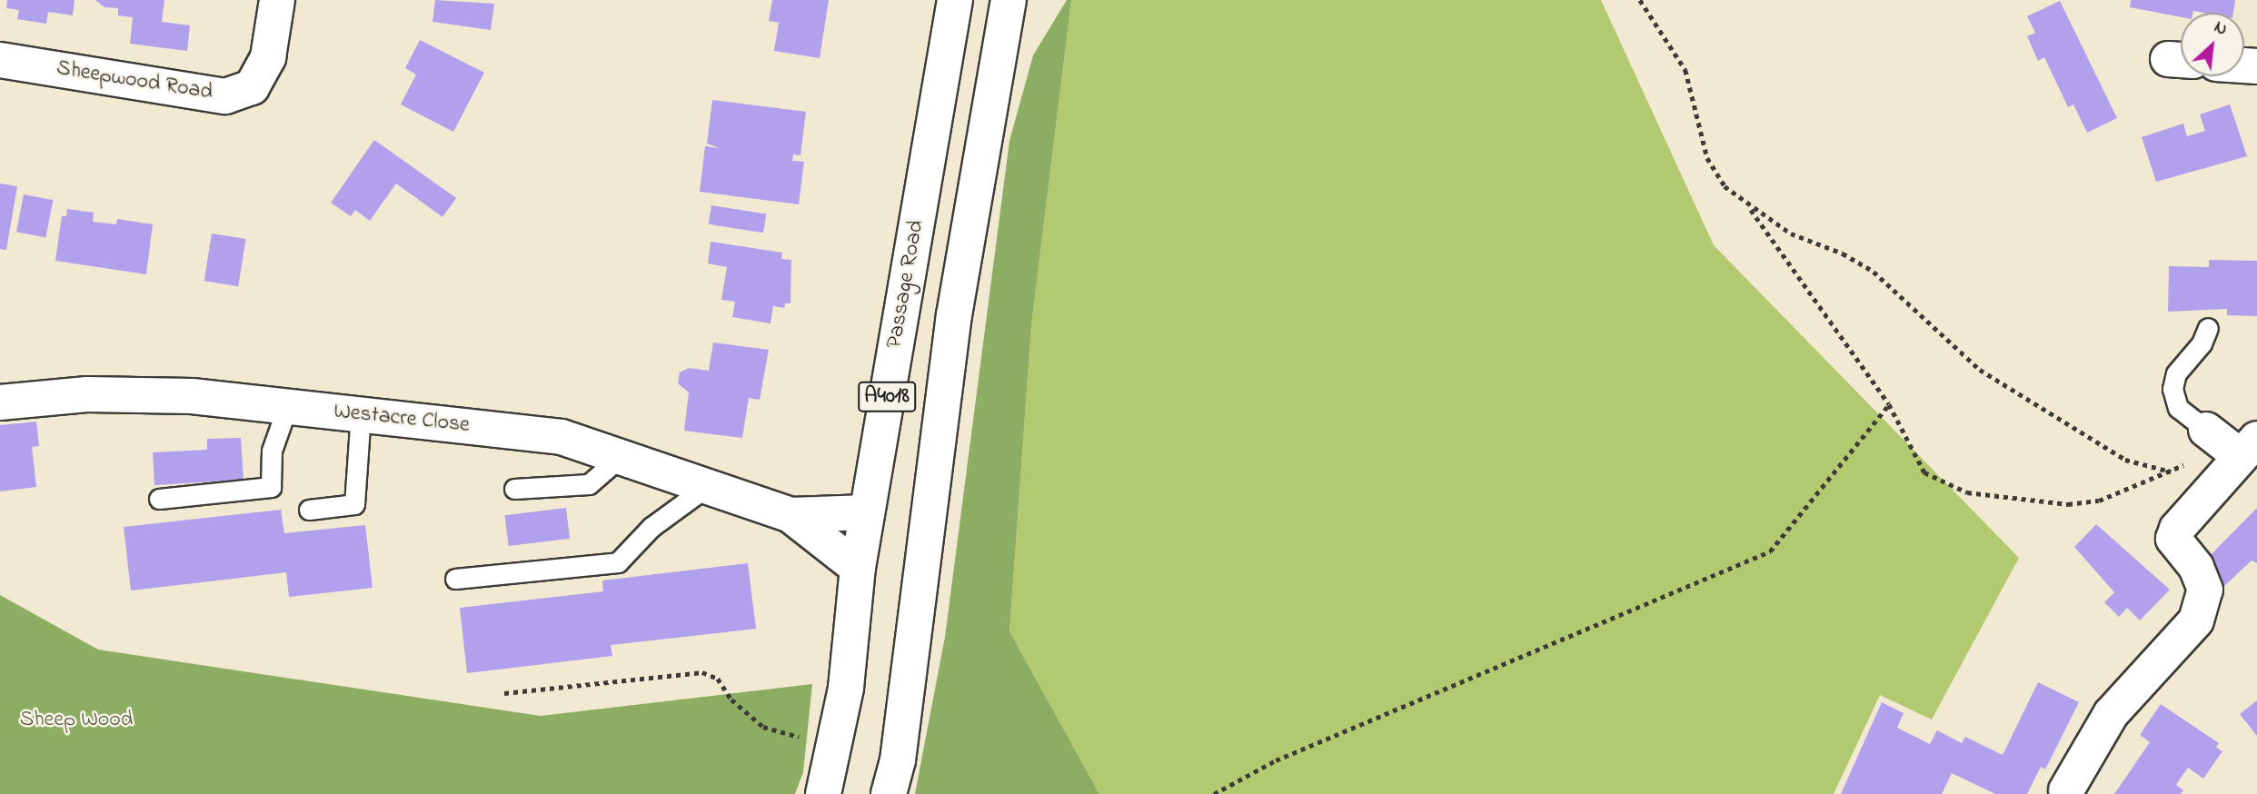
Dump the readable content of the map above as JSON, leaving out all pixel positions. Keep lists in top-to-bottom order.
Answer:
{
  "streets": {
    "street": [
      "Sheepwood Road",
      "Passage Road",
      "A4018",
      "Westacre Close"
    ]
  },
  "crossings": [
    ["Passage Road", "Westacre Close"]
  ],
  "parks": ["Sheep Wood"],
  "north": "top right"
}
